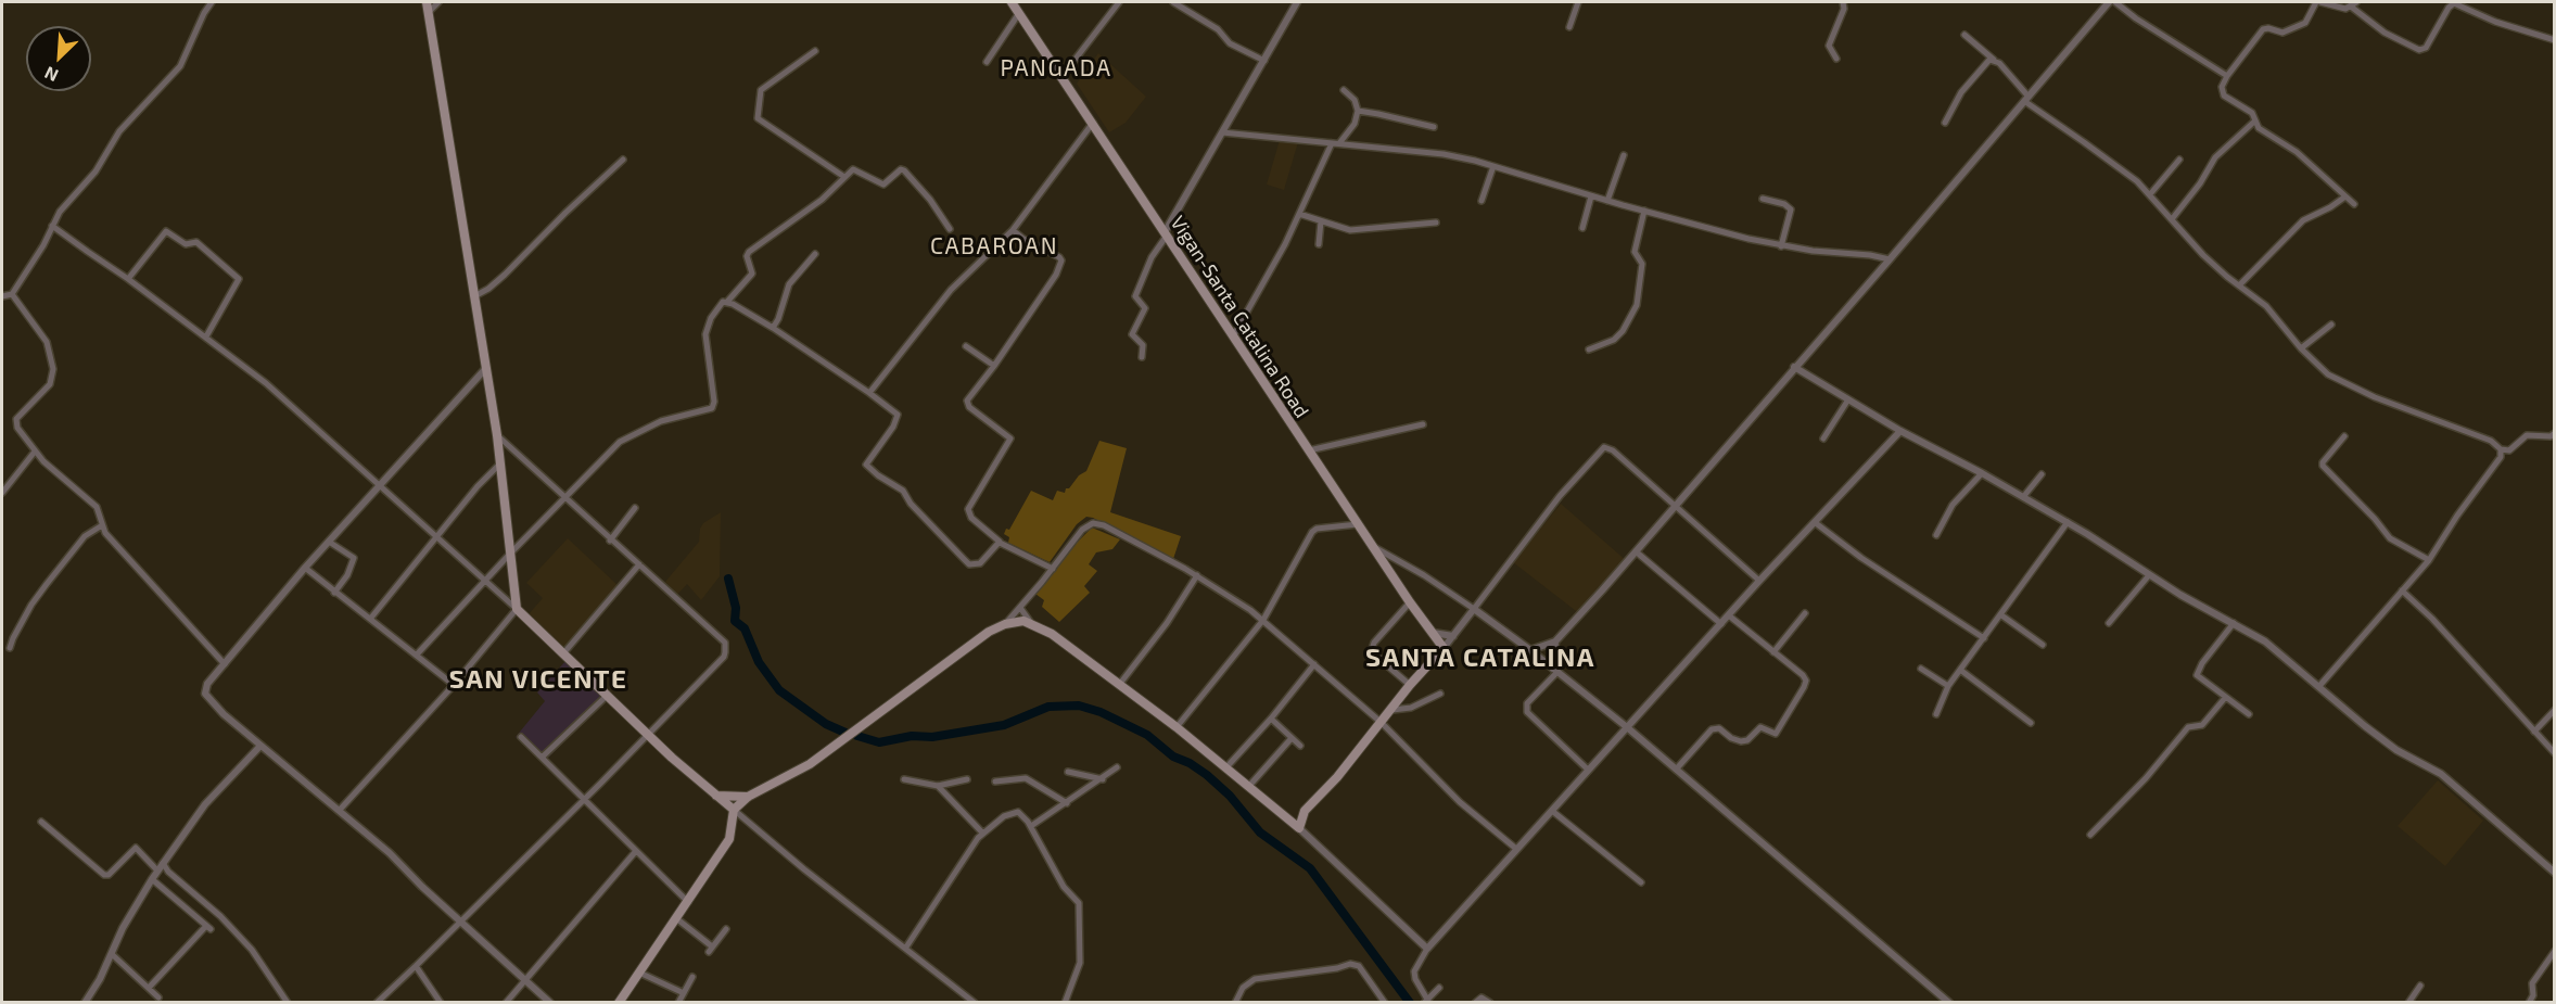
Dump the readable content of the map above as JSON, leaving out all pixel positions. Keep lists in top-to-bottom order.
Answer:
{
  "streets": {
    "main road": ["Vigan-Santa Catalina Road"]
  },
  "districts": [
    "PANGADA",
    "CABAROAN",
    "SANTA CATALINA",
    "SAN VICENTE"
  ],
  "north": "bottom left"
}
